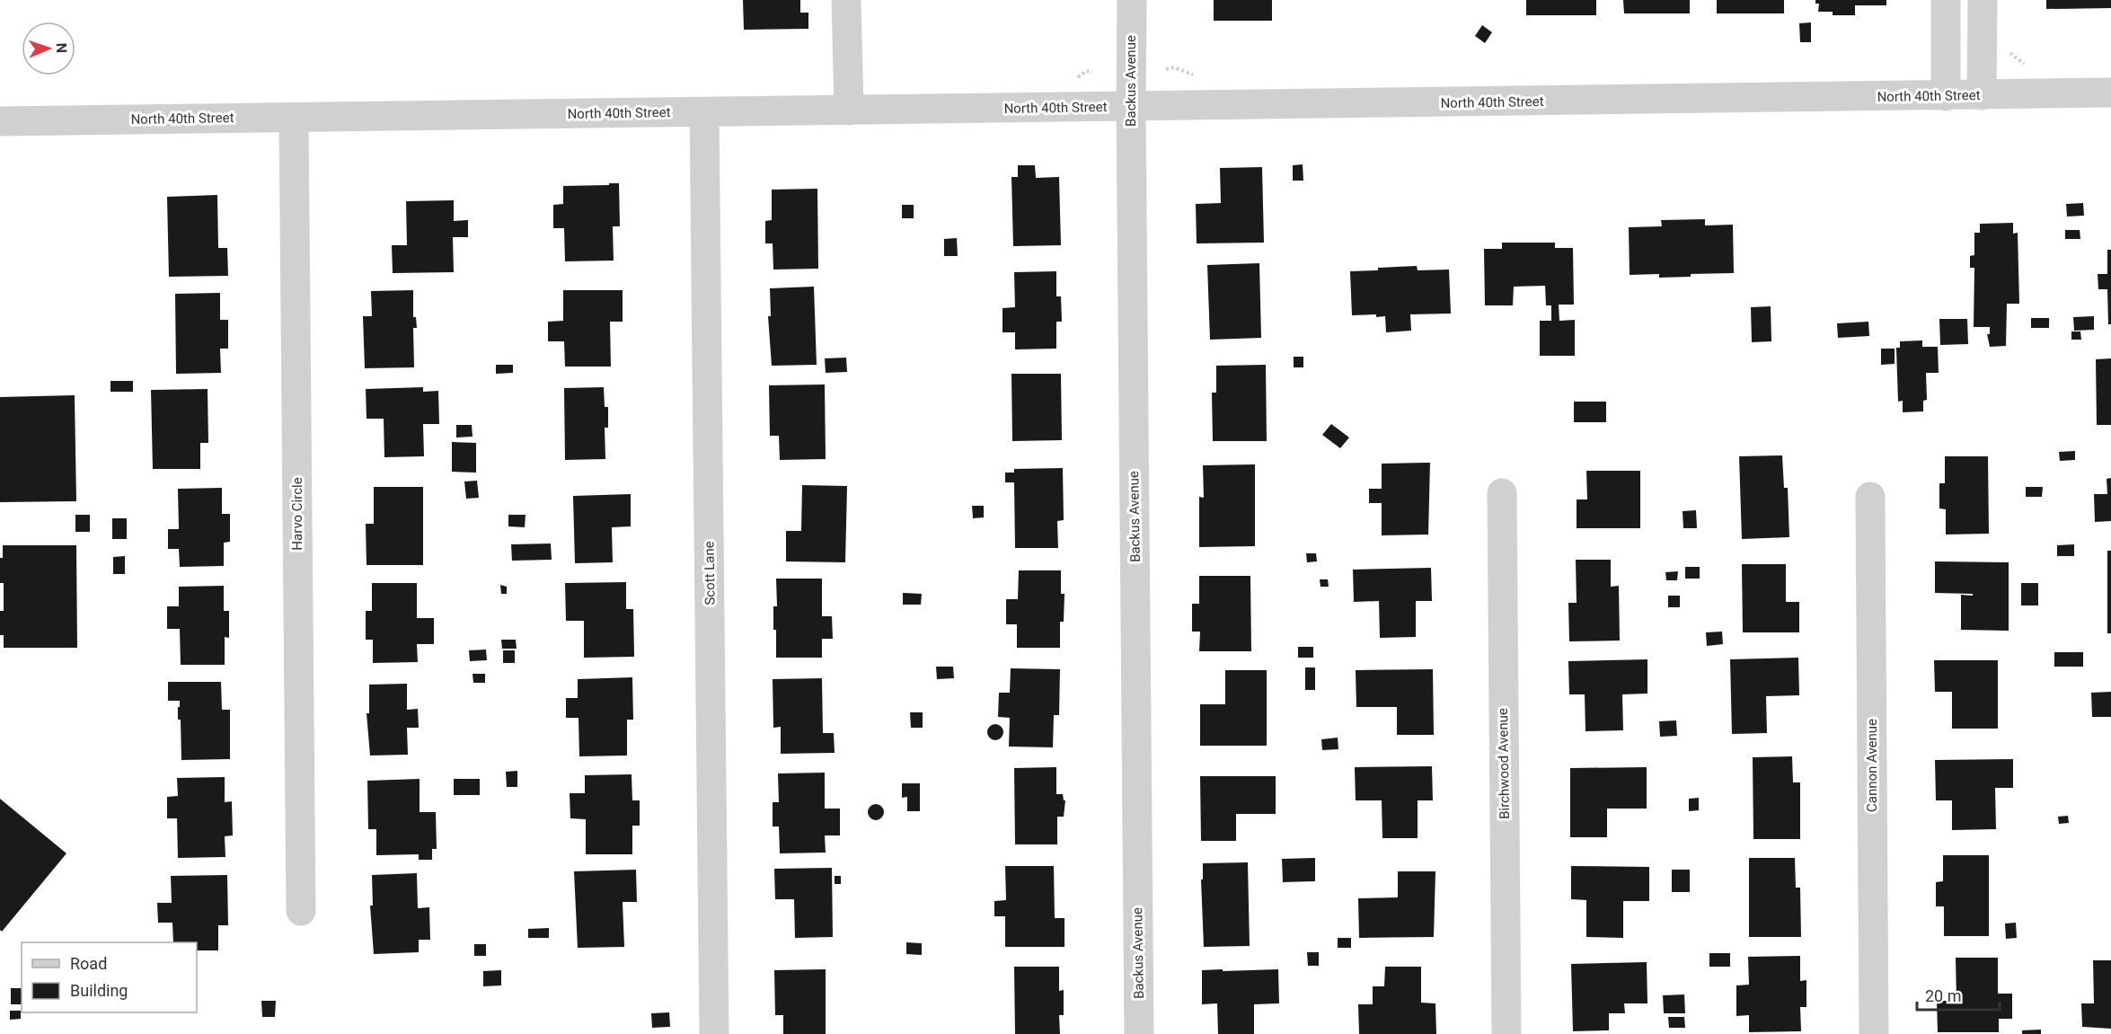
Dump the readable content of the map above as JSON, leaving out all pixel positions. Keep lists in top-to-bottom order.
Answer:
{
  "streets": {
    "street": [
      "Backus Avenue",
      "North 40th Street",
      "Harvo Circle",
      "Scott Lane",
      "Birchwood Avenue",
      "Cannon Avenue"
    ]
  },
  "crossings": [
    ["Backus Avenue", "North 40th Street"],
    ["North 40th Street", "Harvo Circle"],
    ["North 40th Street", "Scott Lane"]
  ],
  "legend": ["Road", "Building"],
  "scale_bar": "20 m",
  "north": "right"
}
